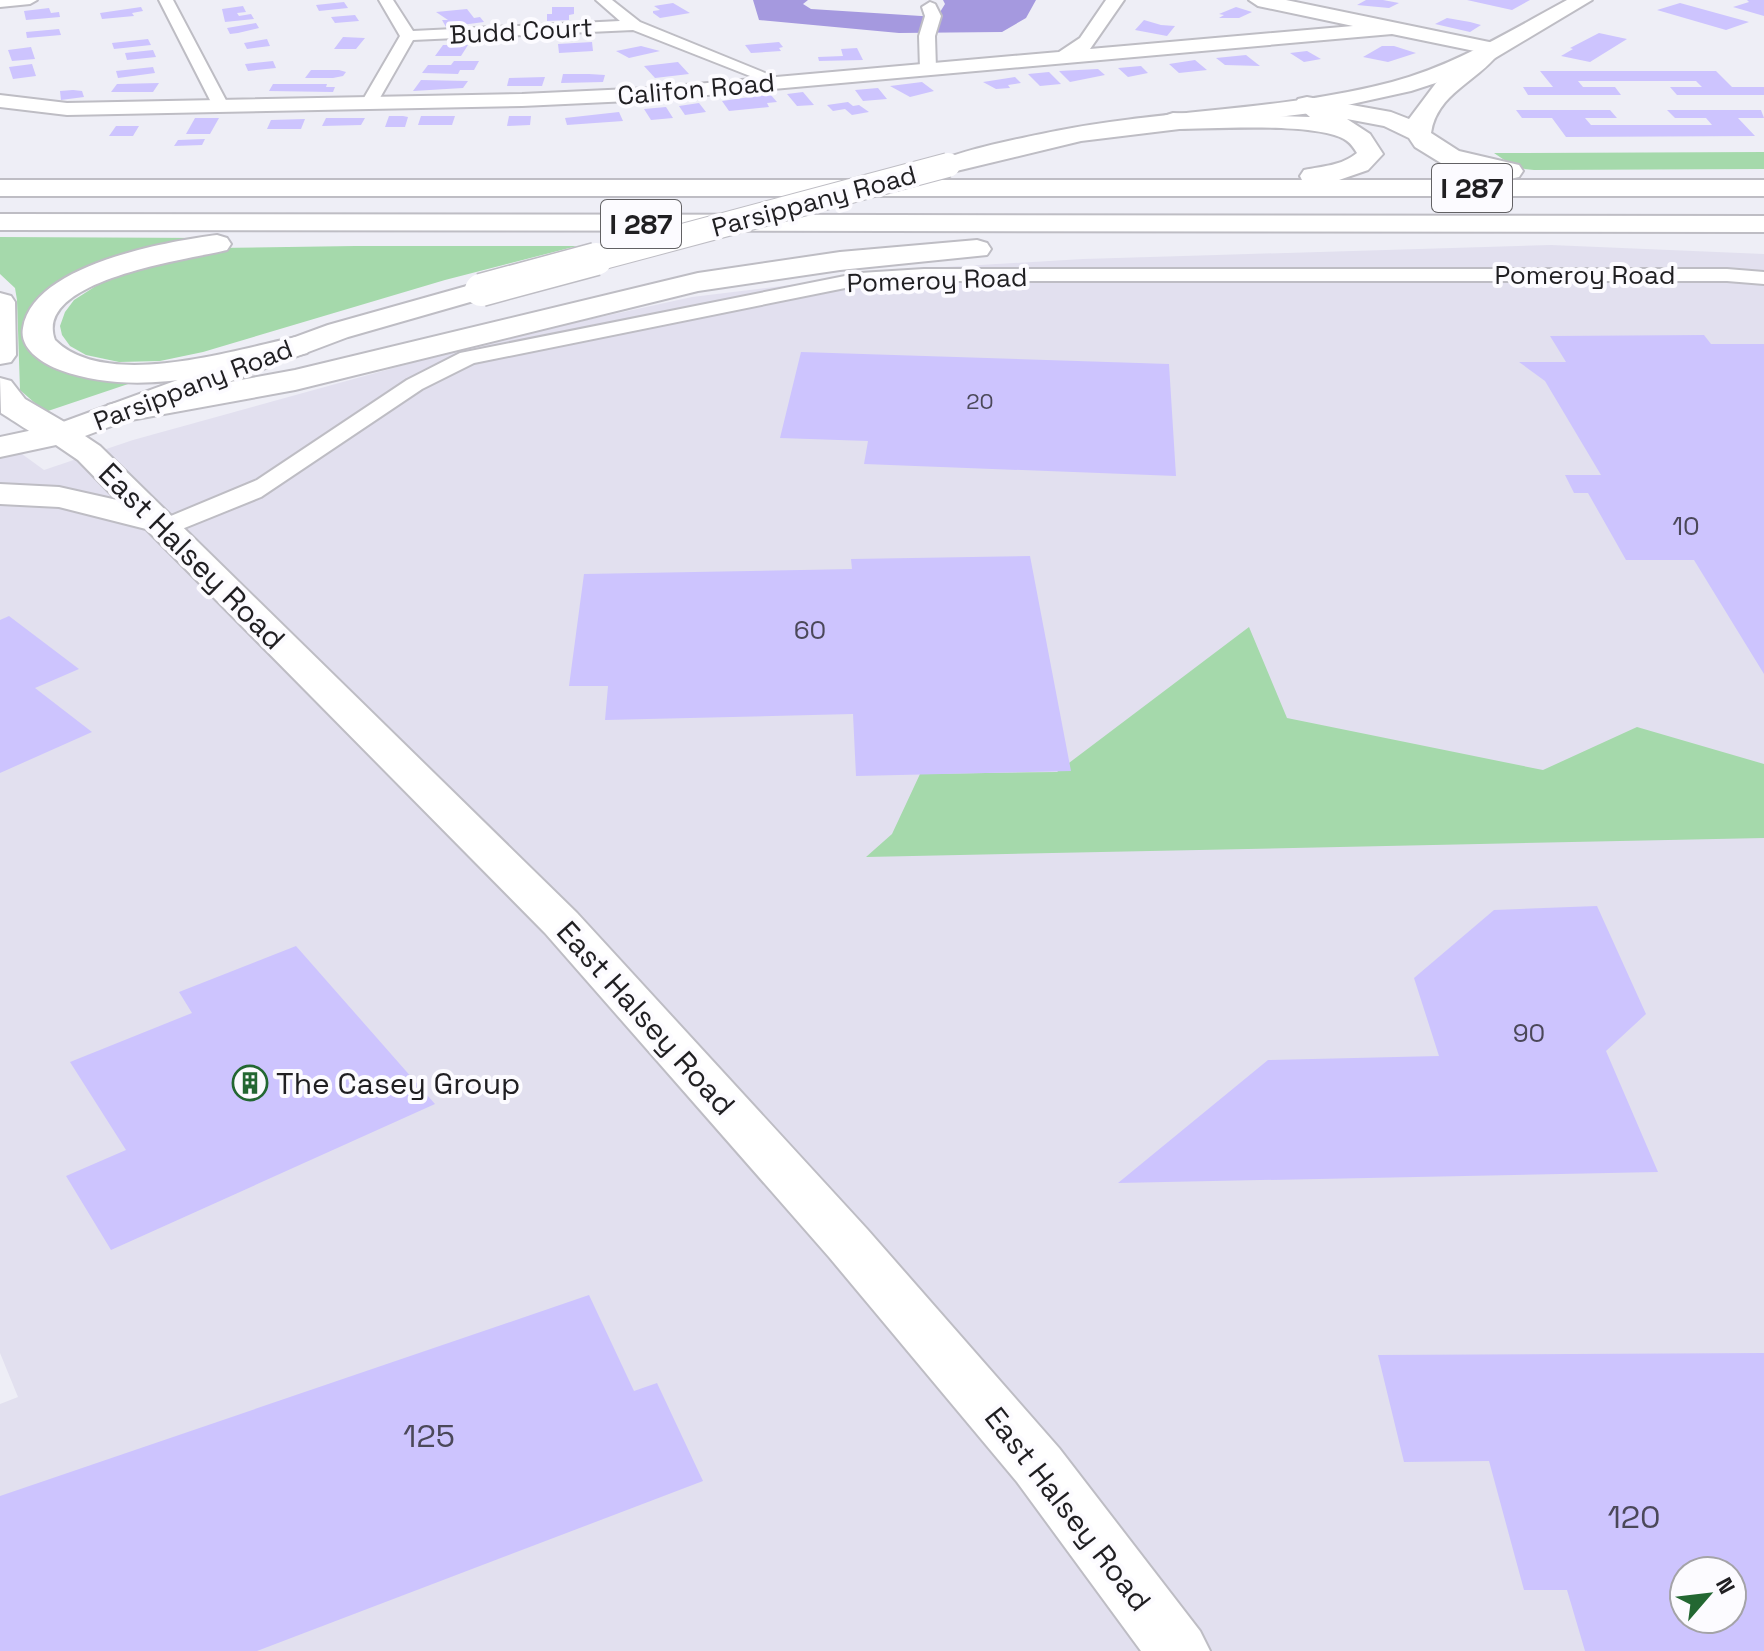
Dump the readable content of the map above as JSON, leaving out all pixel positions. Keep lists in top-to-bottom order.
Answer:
{
  "streets": {
    "highway": ["I 287"],
    "main road": ["Parsippany Road", "East Halsey Road"],
    "street": ["Budd Court", "Califon Road", "Pomeroy Road"]
  },
  "crossings": [
    ["Parsippany Road", "East Halsey Road"],
    ["Pomeroy Road", "East Halsey Road"]
  ],
  "places": {
    "building": ["The Casey Group"]
  },
  "house_numbers": [
    "20",
    "10",
    "60",
    "90",
    "125",
    "120"
  ],
  "north": "top right"
}
